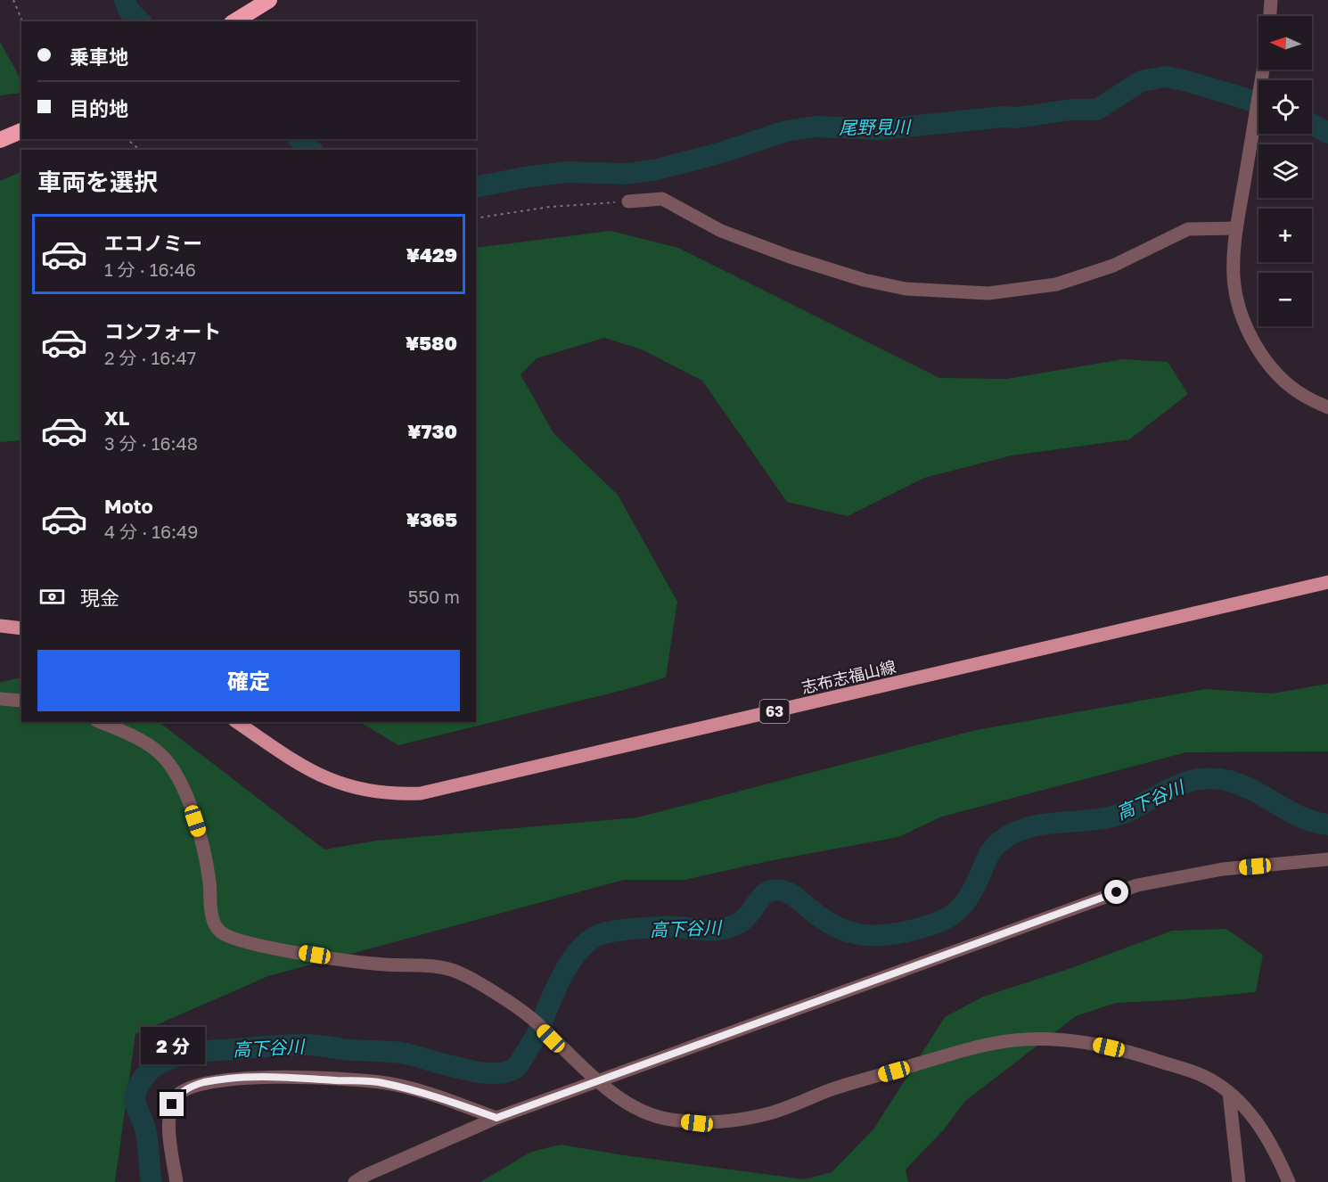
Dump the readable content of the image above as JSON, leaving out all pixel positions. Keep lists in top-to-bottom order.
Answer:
{
  "streets": {
    "main road": ["志布志福山線", "63"]
  },
  "water": ["尾野見川", "高下谷川"],
  "north": "left",
  "page": {
    "map_buttons": ["+", "−"],
    "banner": ["乗車地", "目的地"],
    "heading": "車両を選択",
    "list": [
      {
        "name": "エコノミー",
        "note": "1 分 · 16:46",
        "value": "¥429"
      },
      {
        "name": "コンフォート",
        "note": "2 分 · 16:47",
        "value": "¥580"
      },
      {
        "name": "XL",
        "note": "3 分 · 16:48",
        "value": "¥730"
      },
      {
        "name": "Moto",
        "note": "4 分 · 16:49",
        "value": "¥365"
      }
    ],
    "pay": ["現金", "550 m"],
    "buttons": "確定",
    "bubble": "2 分"
  }
}
